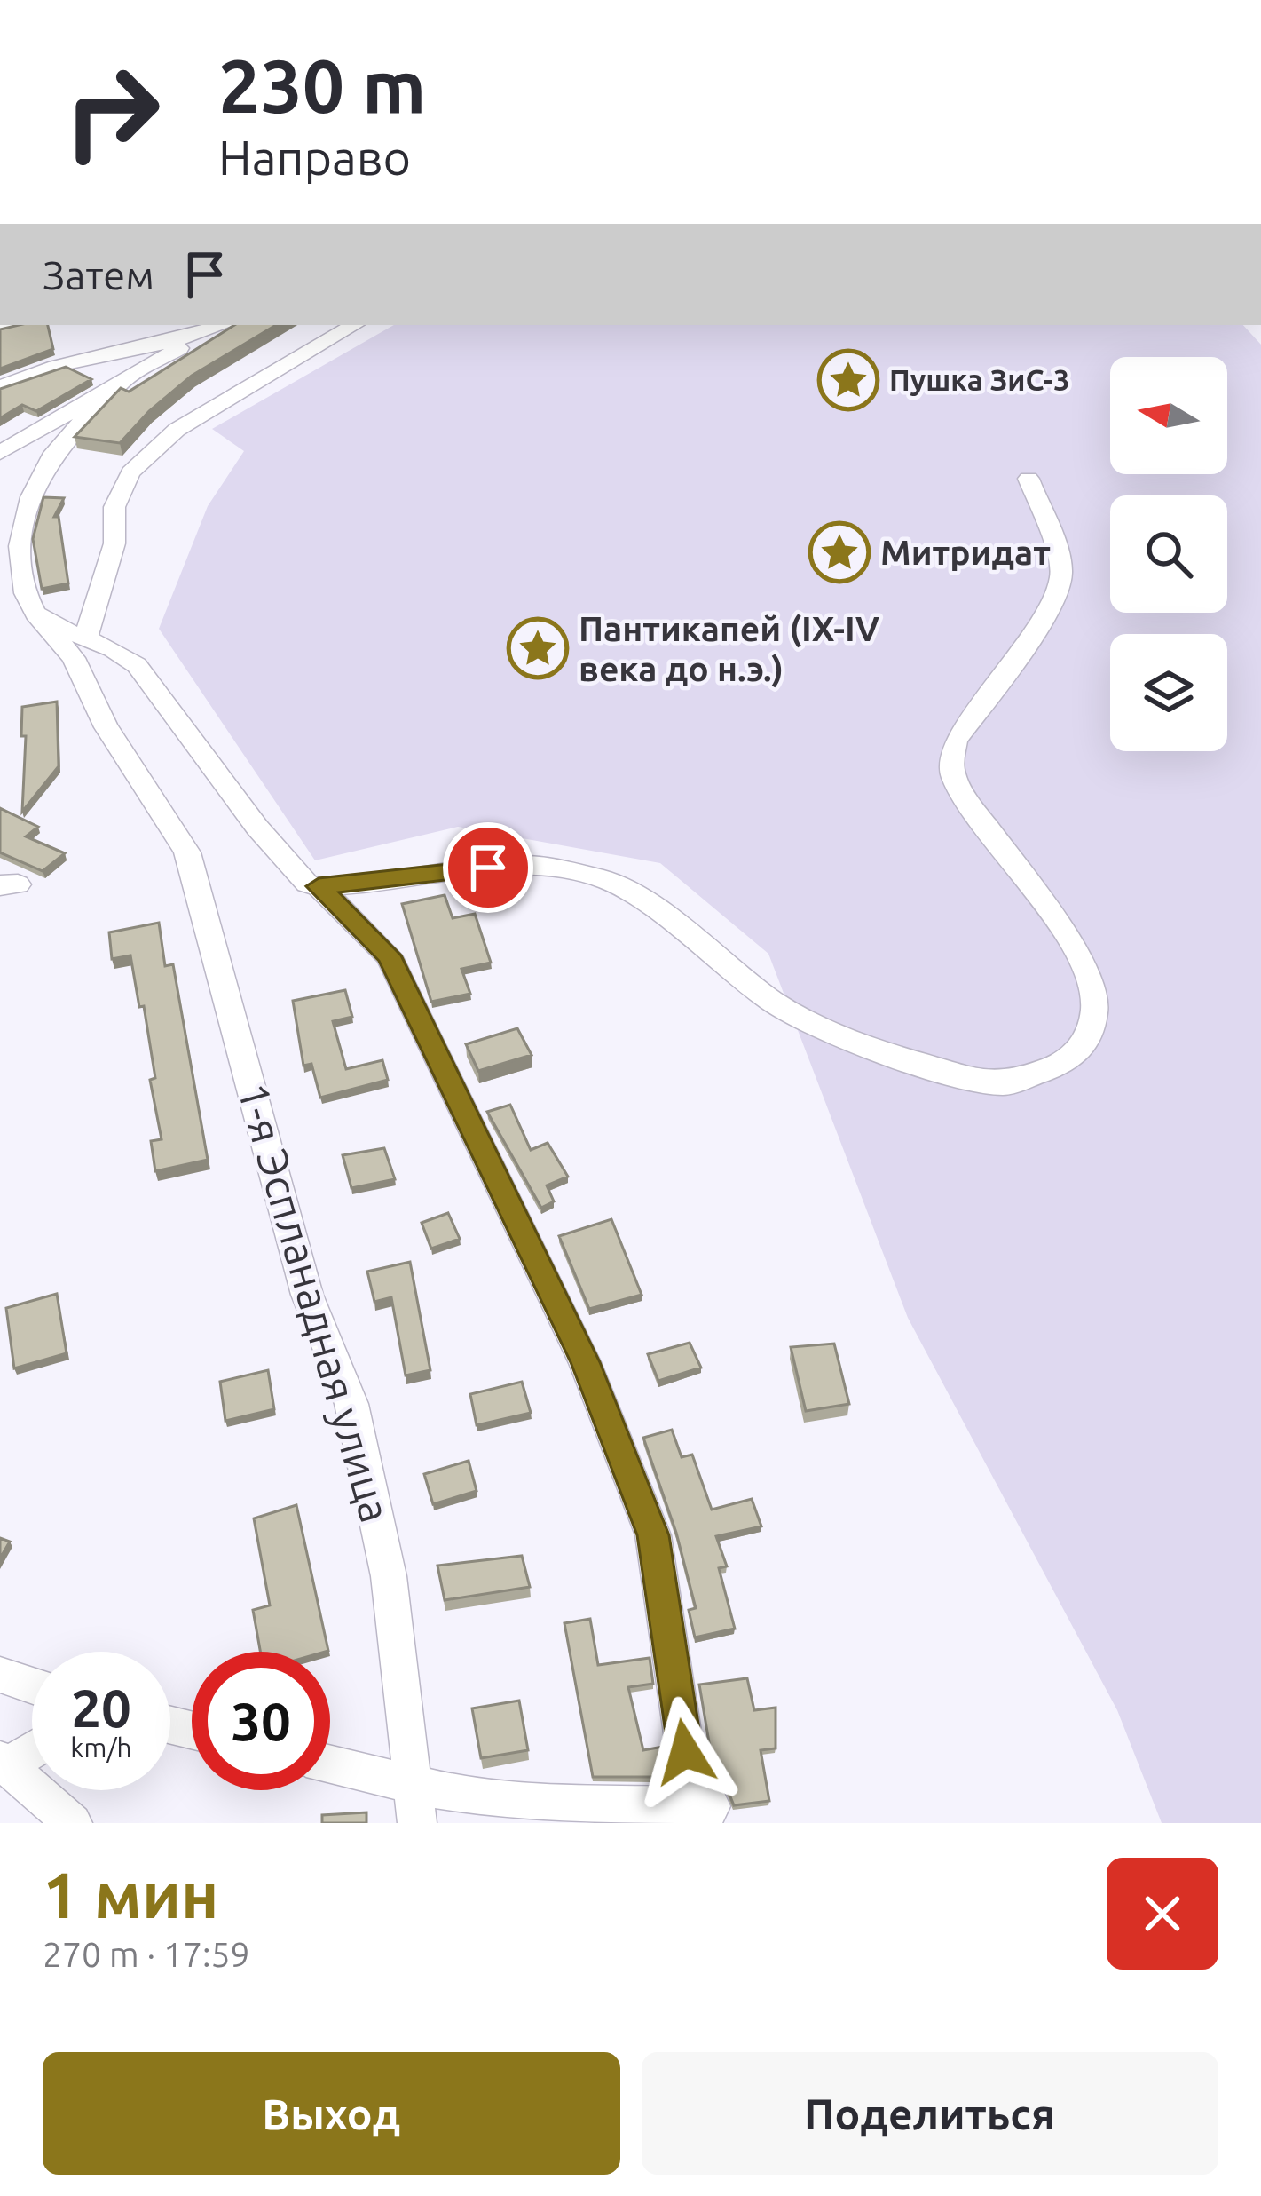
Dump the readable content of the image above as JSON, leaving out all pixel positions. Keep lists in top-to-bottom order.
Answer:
{
  "streets": {
    "street": ["1-я Эспланадная улица"]
  },
  "places": {
    "place": ["Пушка ЗиС-3", "Митридат", "Пантикапей (IX-IV века до н.э.)"]
  },
  "north": "left",
  "page": {
    "turn": ["230 m", "Направо"],
    "then": "Затем",
    "speed": "20 km/h",
    "limit": "30",
    "heading": ["1 мин", "270 m · 17:59"],
    "buttons": ["Выход", "Поделиться"]
  }
}
